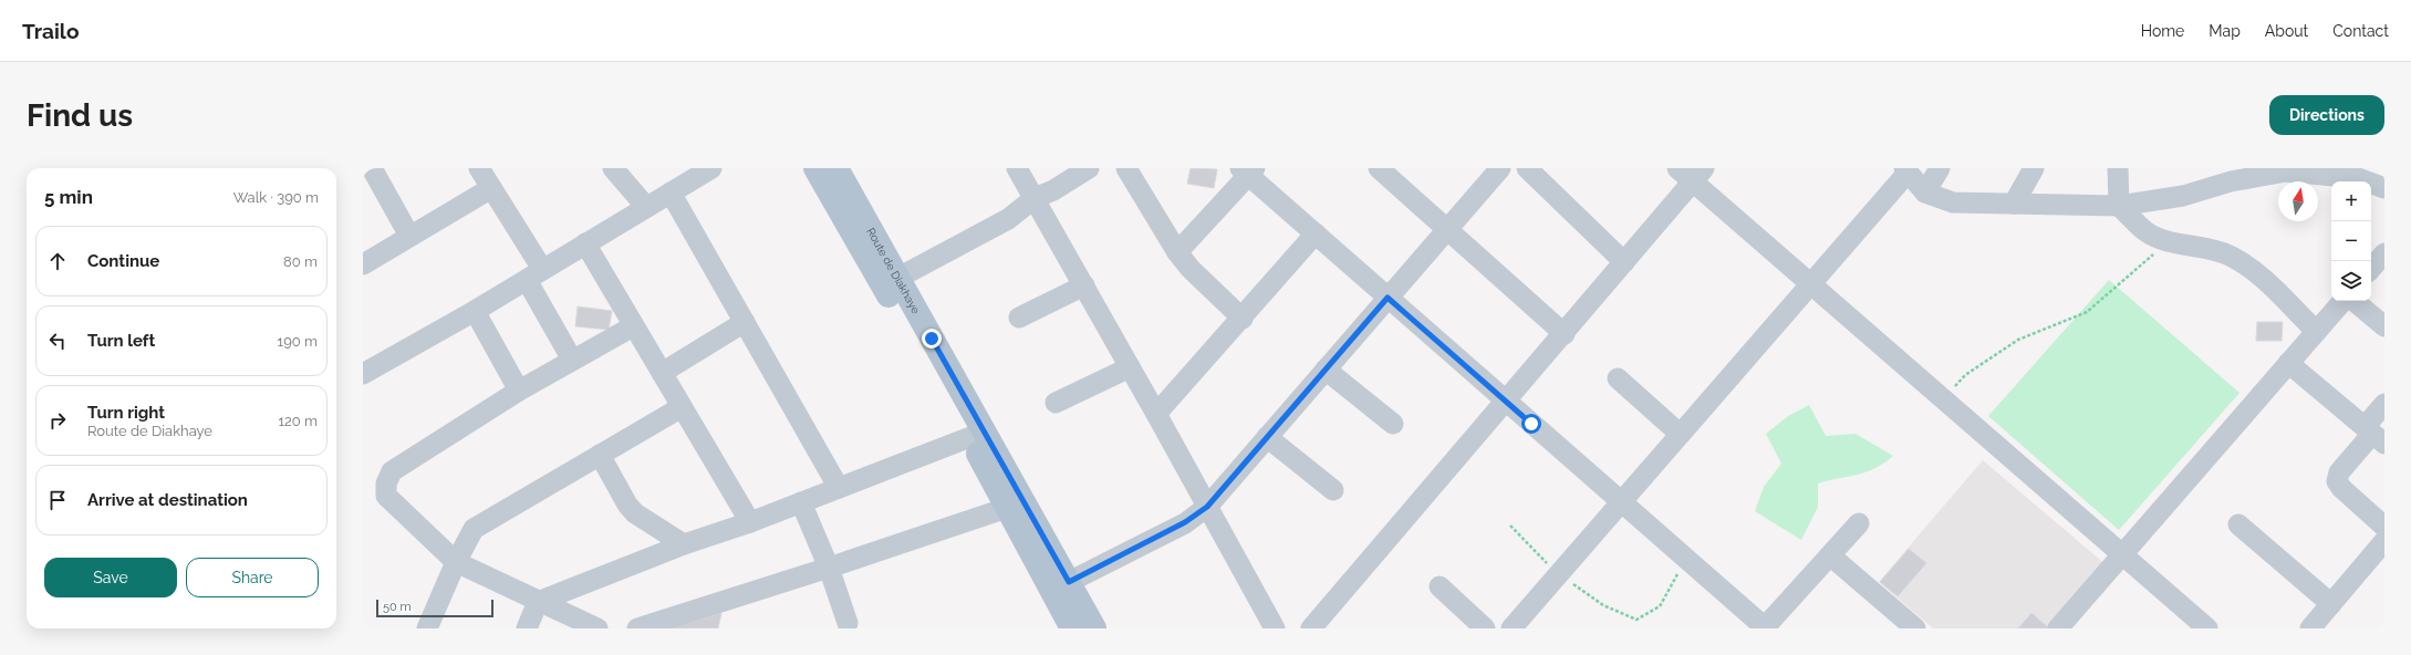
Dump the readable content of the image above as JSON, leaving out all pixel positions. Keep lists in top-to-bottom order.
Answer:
{
  "streets": {
    "main road": ["Route de Diakhaye"]
  },
  "scale_bar": "50 m",
  "north": "top",
  "page": {
    "header": "Trailo",
    "nav": [
      "Home",
      "Map",
      "About",
      "Contact"
    ],
    "buttons": [
      "Directions",
      ["Save", "Share"]
    ],
    "title": "Find us",
    "heading": ["5 min", "Walk · 390 m"],
    "map_buttons": ["+", "−"],
    "list": [
      ["Continue", "80 m"],
      ["Turn left", "190 m"],
      ["Turn right", "Route de Diakhaye", "120 m"],
      "Arrive at destination"
    ],
    "scale": "50 m"
  }
}
